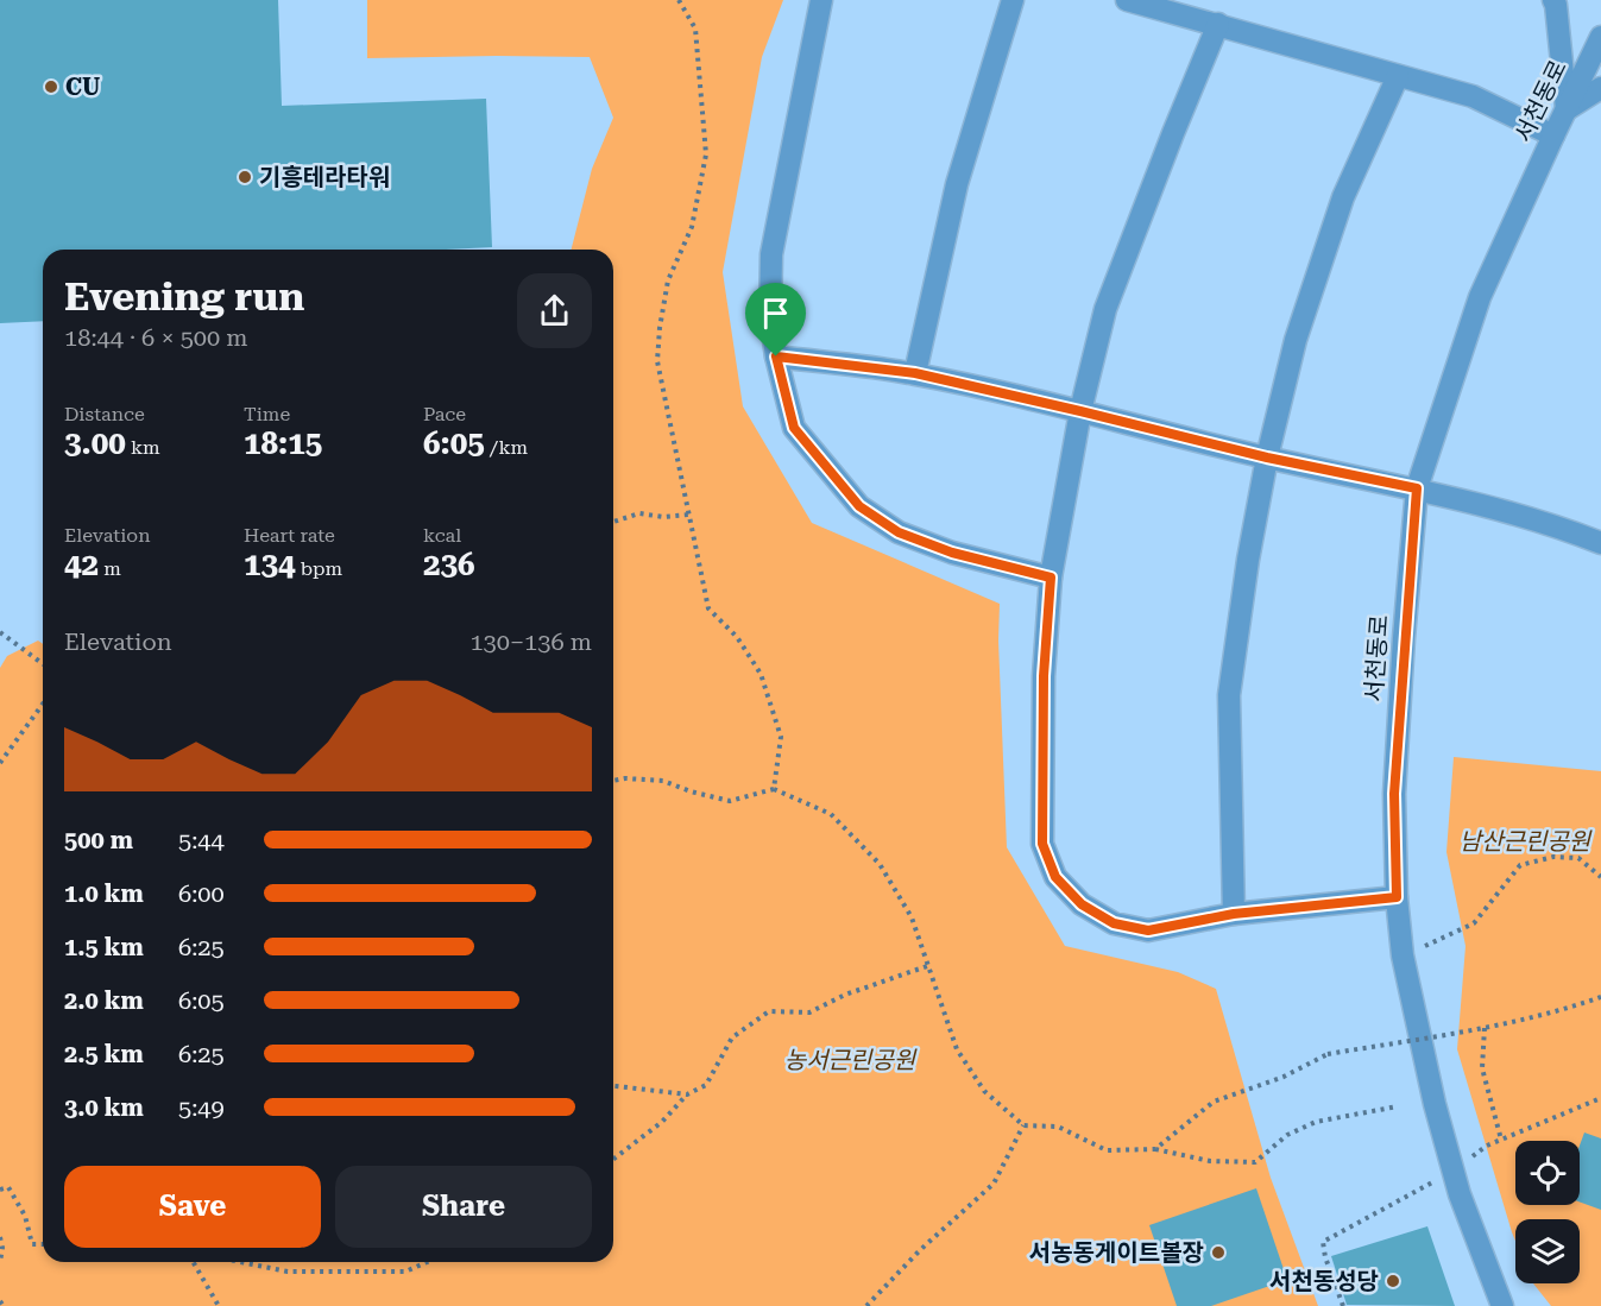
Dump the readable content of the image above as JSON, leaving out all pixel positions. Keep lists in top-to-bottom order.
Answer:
{
  "streets": {
    "street": ["서천동로"]
  },
  "parks": ["남산근린공원", "농서근린공원"],
  "places": [
    "CU",
    "기흥테라타워",
    "서농동게이트볼장",
    "서천동성당"
  ],
  "page": {
    "heading": ["Evening run", "18:44 · 6 × 500 m"],
    "stats": [
      ["Distance", "3.00 km"],
      ["Time", "18:15"],
      ["Pace", "6:05 /km"],
      ["Elevation", "42 m"],
      ["Heart rate", "134 bpm"],
      ["kcal", "236"]
    ],
    "chart": ["Elevation", "130–136 m"],
    "list": [
      {
        "name": "500 m",
        "note": "5:44"
      },
      {
        "name": "1.0 km",
        "note": "6:00"
      },
      {
        "name": "1.5 km",
        "note": "6:25"
      },
      {
        "name": "2.0 km",
        "note": "6:05"
      },
      {
        "name": "2.5 km",
        "note": "6:25"
      },
      {
        "name": "3.0 km",
        "note": "5:49"
      }
    ],
    "buttons": ["Save", "Share"]
  }
}
